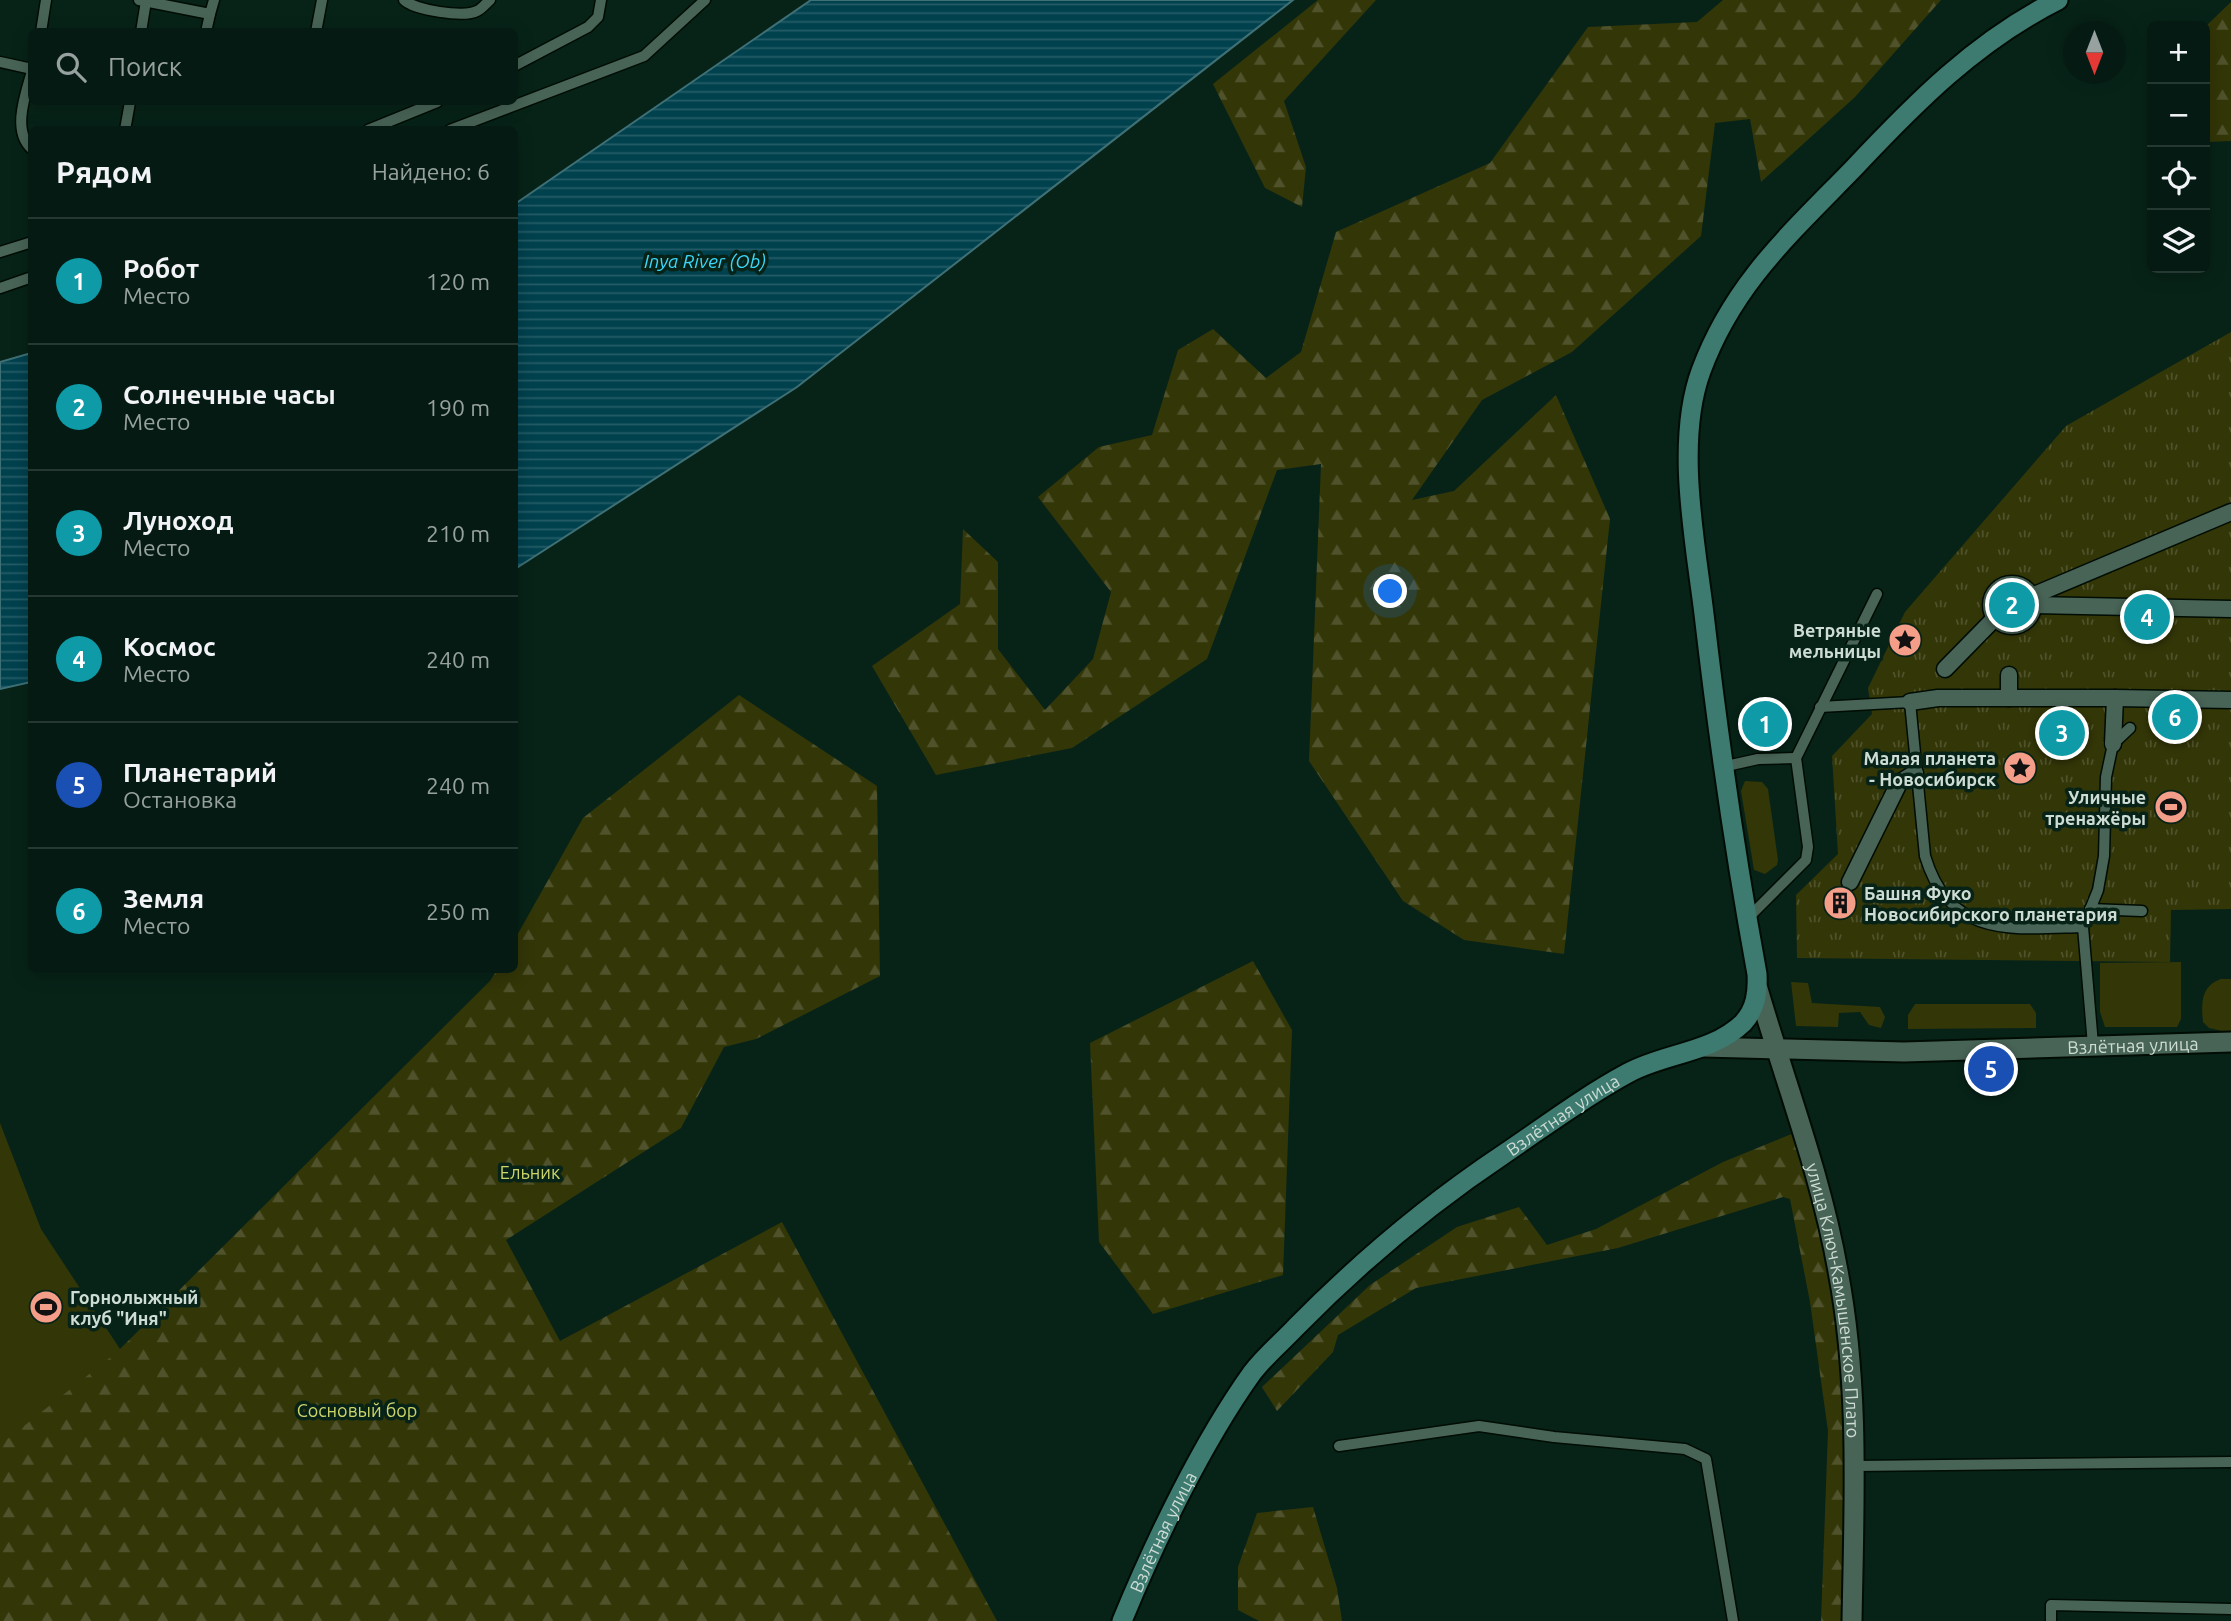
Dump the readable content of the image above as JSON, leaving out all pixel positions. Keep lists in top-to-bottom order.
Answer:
{
  "streets": {
    "main road": ["Взлётная улица"],
    "street": ["улица Ключ-Камышенское Плато"]
  },
  "crossings": [
    ["Взлётная улица", "улица Ключ-Камышенское Плато"]
  ],
  "water": ["Inya River (Ob)"],
  "parks": ["Ельник", "Сосновый бор"],
  "places": {
    "place": ["Ветряные мельницы", "Малая планета - Новосибирск"],
    "sports": ["Уличные тренажёры", "Горнолыжный клуб \"Иня\""],
    "building": ["Башня Фуко Новосибирского планетария"]
  },
  "north": "bottom",
  "page": {
    "map_buttons": ["+", "−"],
    "search": "Поиск",
    "heading": ["Рядом", "Найдено: 6"],
    "list": [
      {
        "mark": "1",
        "name": "Робот",
        "note": "Место",
        "value": "120 m"
      },
      {
        "mark": "2",
        "name": "Солнечные часы",
        "note": "Место",
        "value": "190 m"
      },
      {
        "mark": "3",
        "name": "Луноход",
        "note": "Место",
        "value": "210 m"
      },
      {
        "mark": "4",
        "name": "Космос",
        "note": "Место",
        "value": "240 m"
      },
      {
        "mark": "5",
        "name": "Планетарий",
        "note": "Остановка",
        "value": "240 m"
      },
      {
        "mark": "6",
        "name": "Земля",
        "note": "Место",
        "value": "250 m"
      }
    ],
    "pins": [
      "2",
      "4",
      "6",
      "1",
      "3",
      "5"
    ]
  }
}
